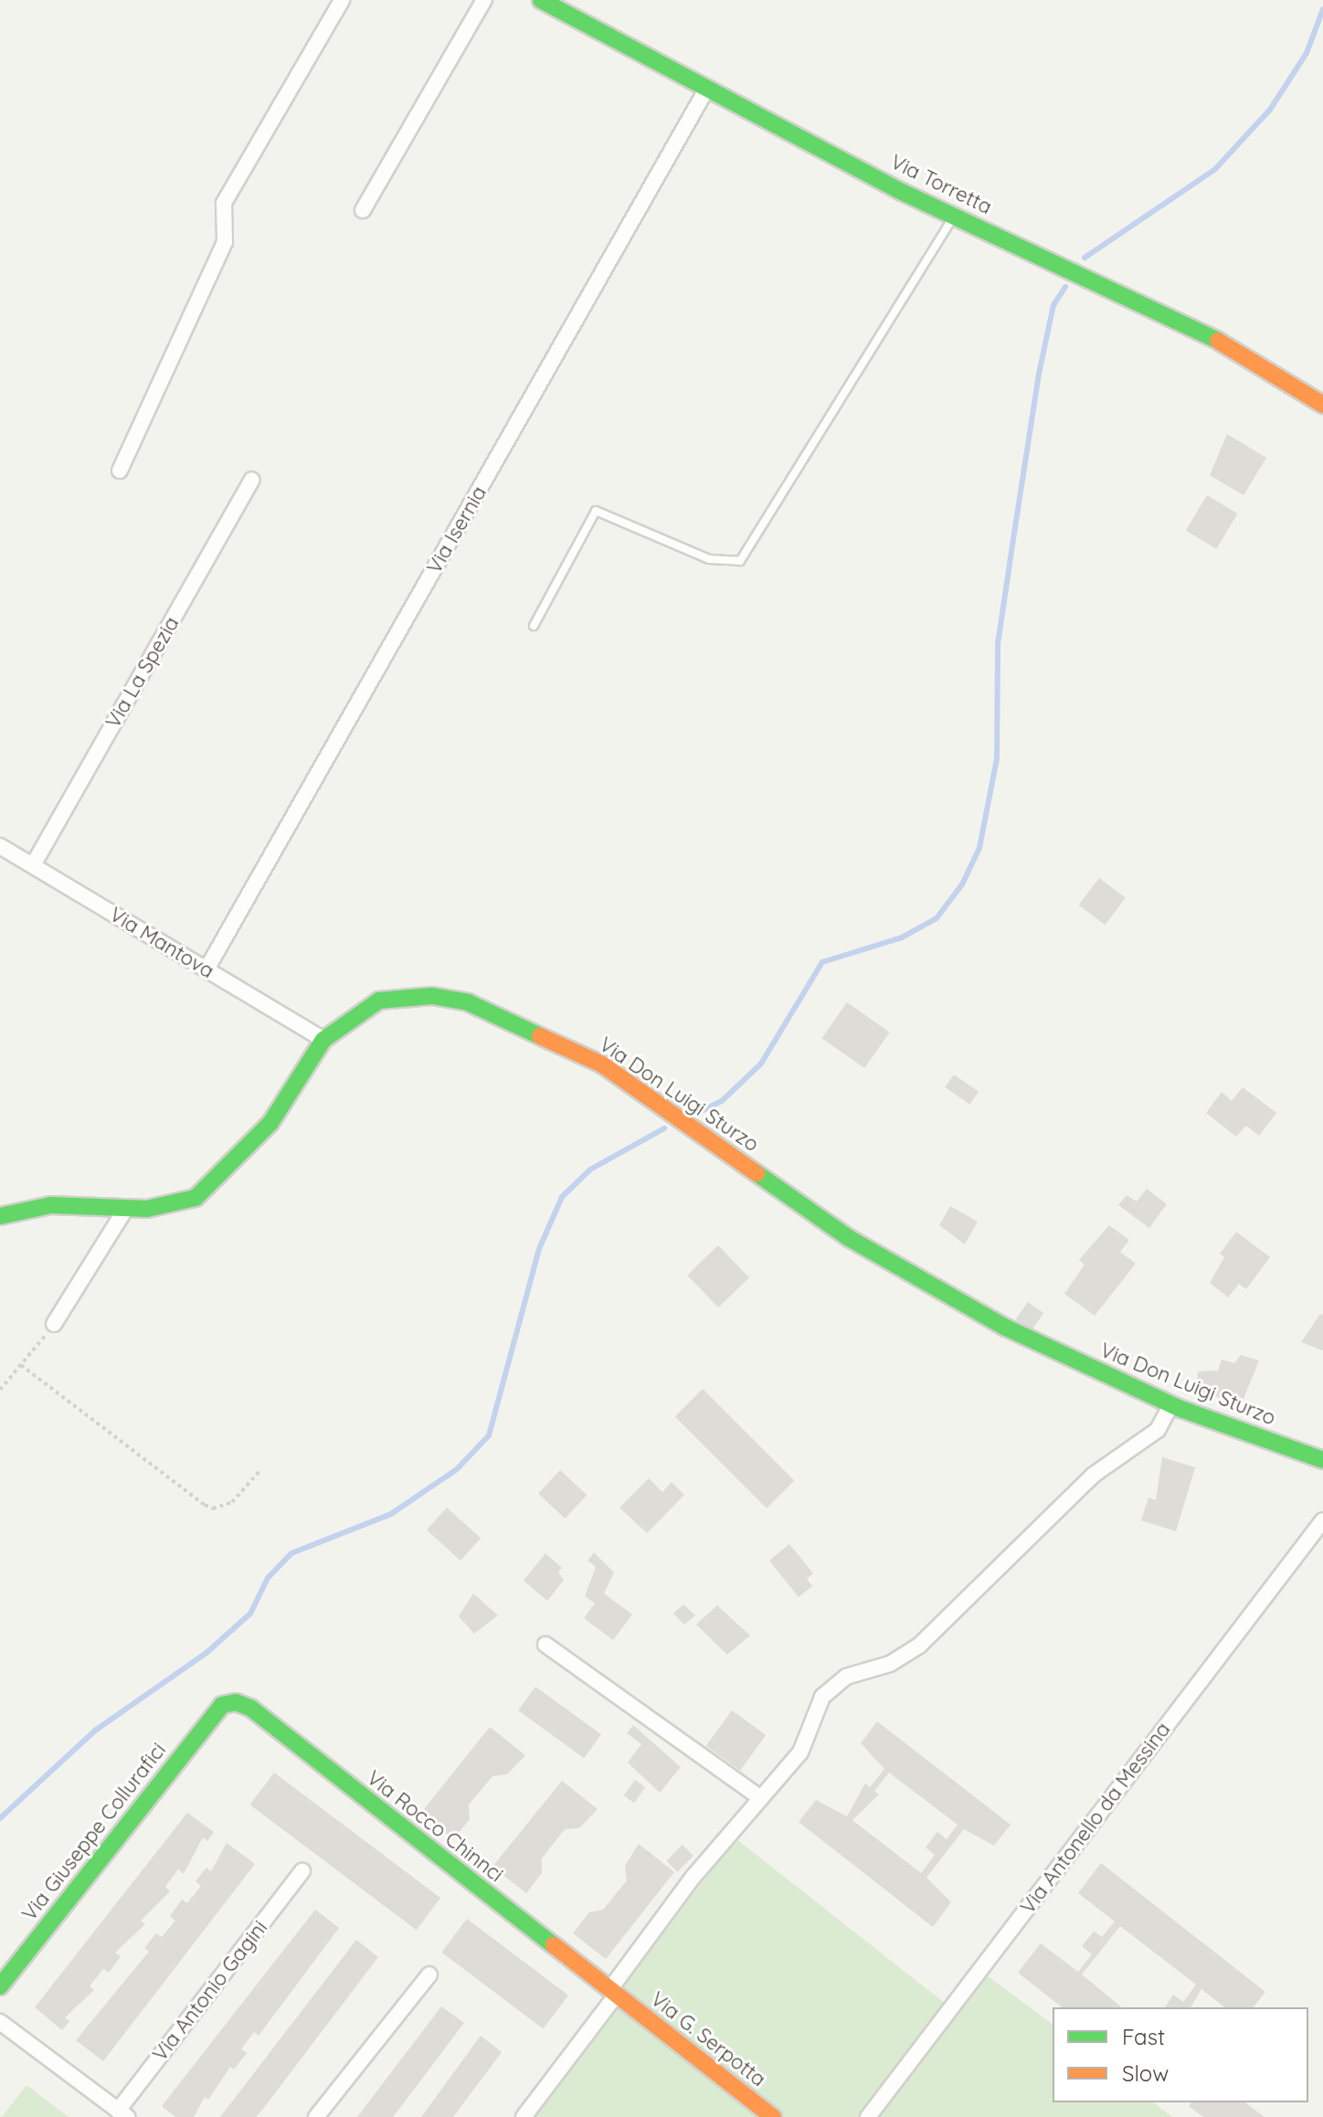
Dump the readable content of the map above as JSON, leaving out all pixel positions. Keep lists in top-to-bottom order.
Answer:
{
  "streets": {
    "street": [
      "Via Torretta",
      "Via Isernia",
      "Via La Spezia",
      "Via Mantova",
      "Via Don Luigi Sturzo",
      "Via Antonello da Messina",
      "Via Rocco Chinnci",
      "Via Giuseppe Collurafici",
      "Via Antonio Gagini",
      "Via G. Serpotta"
    ]
  },
  "crossings": [
    ["Via Torretta", "Via Isernia"],
    ["Via Isernia", "Via Mantova"],
    ["Via La Spezia", "Via Mantova"],
    ["Via Mantova", "Via Don Luigi Sturzo"],
    ["Via Rocco Chinnci", "Via Giuseppe Collurafici"],
    ["Via Rocco Chinnci", "Via G. Serpotta"]
  ],
  "legend": ["Fast", "Slow"]
}
